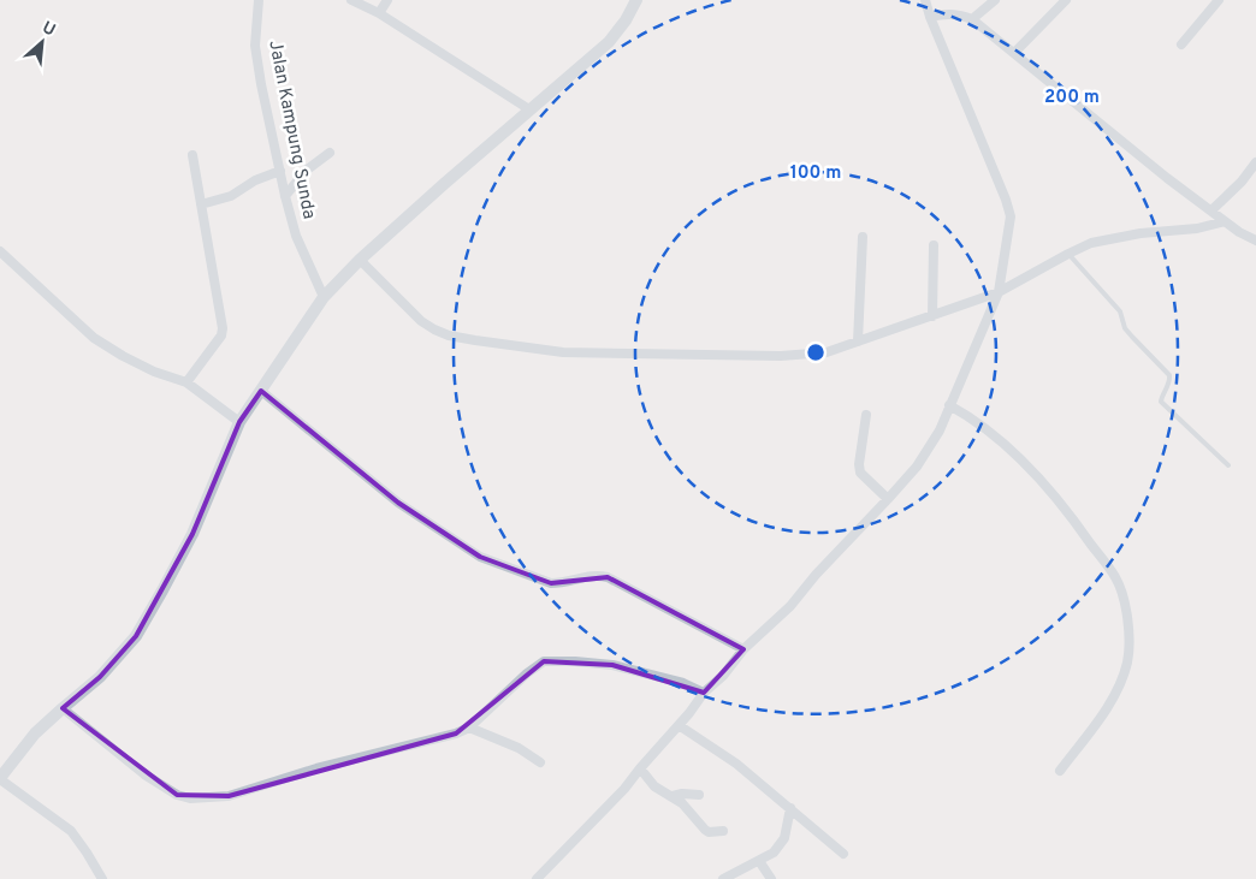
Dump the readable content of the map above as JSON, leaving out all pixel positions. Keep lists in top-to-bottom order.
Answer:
{
  "streets": {
    "street": ["Jalan Kampung Sunda"]
  },
  "north": "top right",
  "rings": ["200 m", "100 m"]
}
